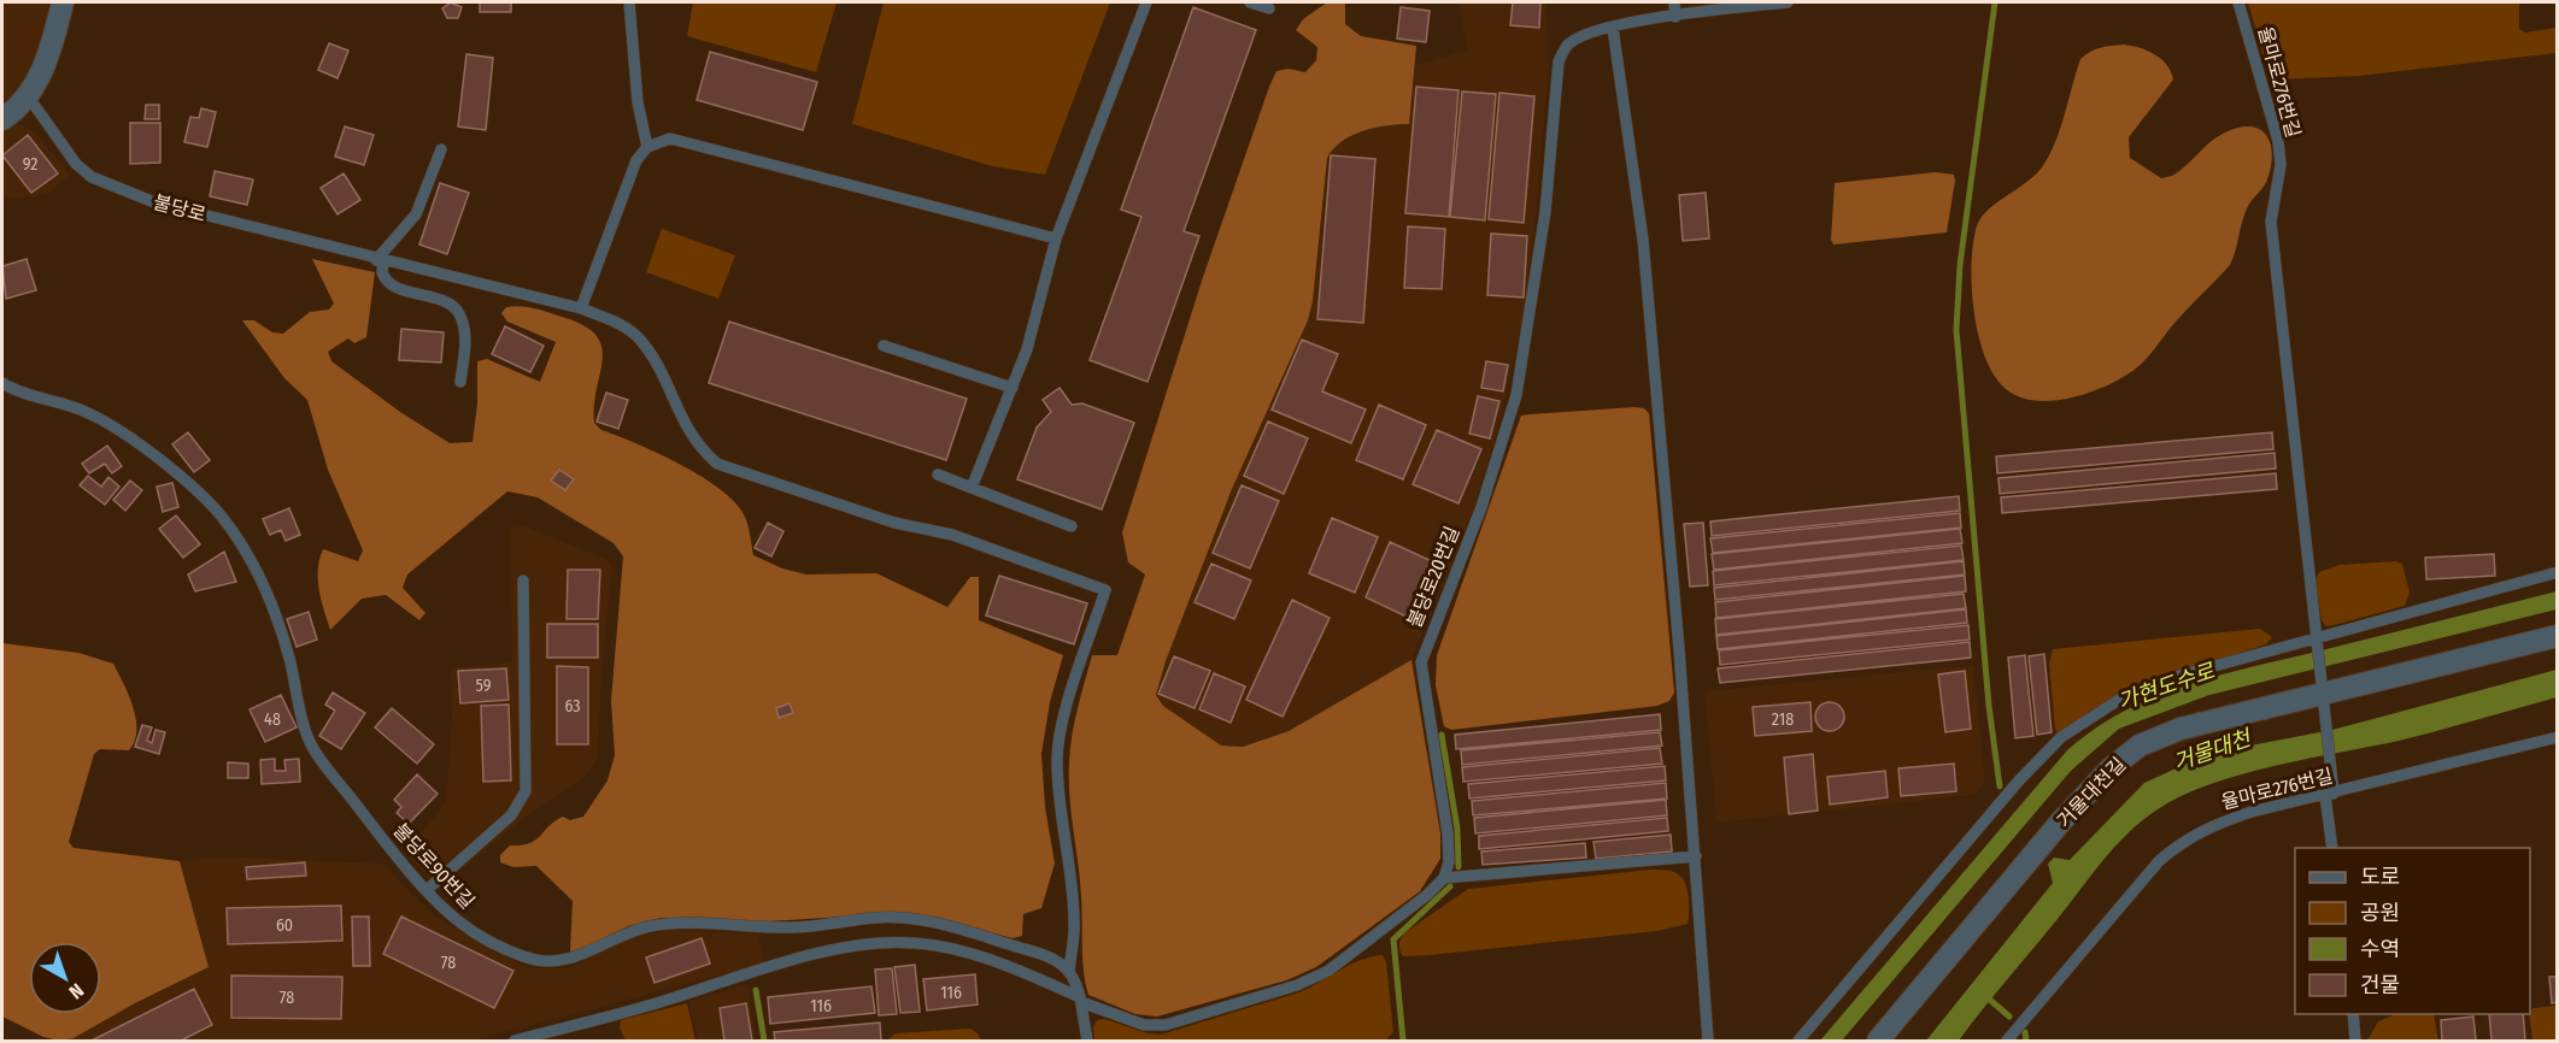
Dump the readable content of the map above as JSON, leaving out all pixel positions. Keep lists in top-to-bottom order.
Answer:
{
  "streets": {
    "street": ["거물대천길"],
    "lane": [
      "율마로276번길",
      "불당로",
      "불당로20번길",
      "불당로90번길"
    ]
  },
  "crossings": [
    ["율마로276번길", "거물대천길"],
    ["불당로", "불당로90번길"]
  ],
  "water": ["가현도수로", "거물대천"],
  "house_numbers": [
    "92",
    "59",
    "63",
    "48",
    "218",
    "60",
    "78",
    "116",
    "78",
    "116"
  ],
  "legend": [
    "도로",
    "공원",
    "수역",
    "건물"
  ],
  "north": "bottom right"
}
